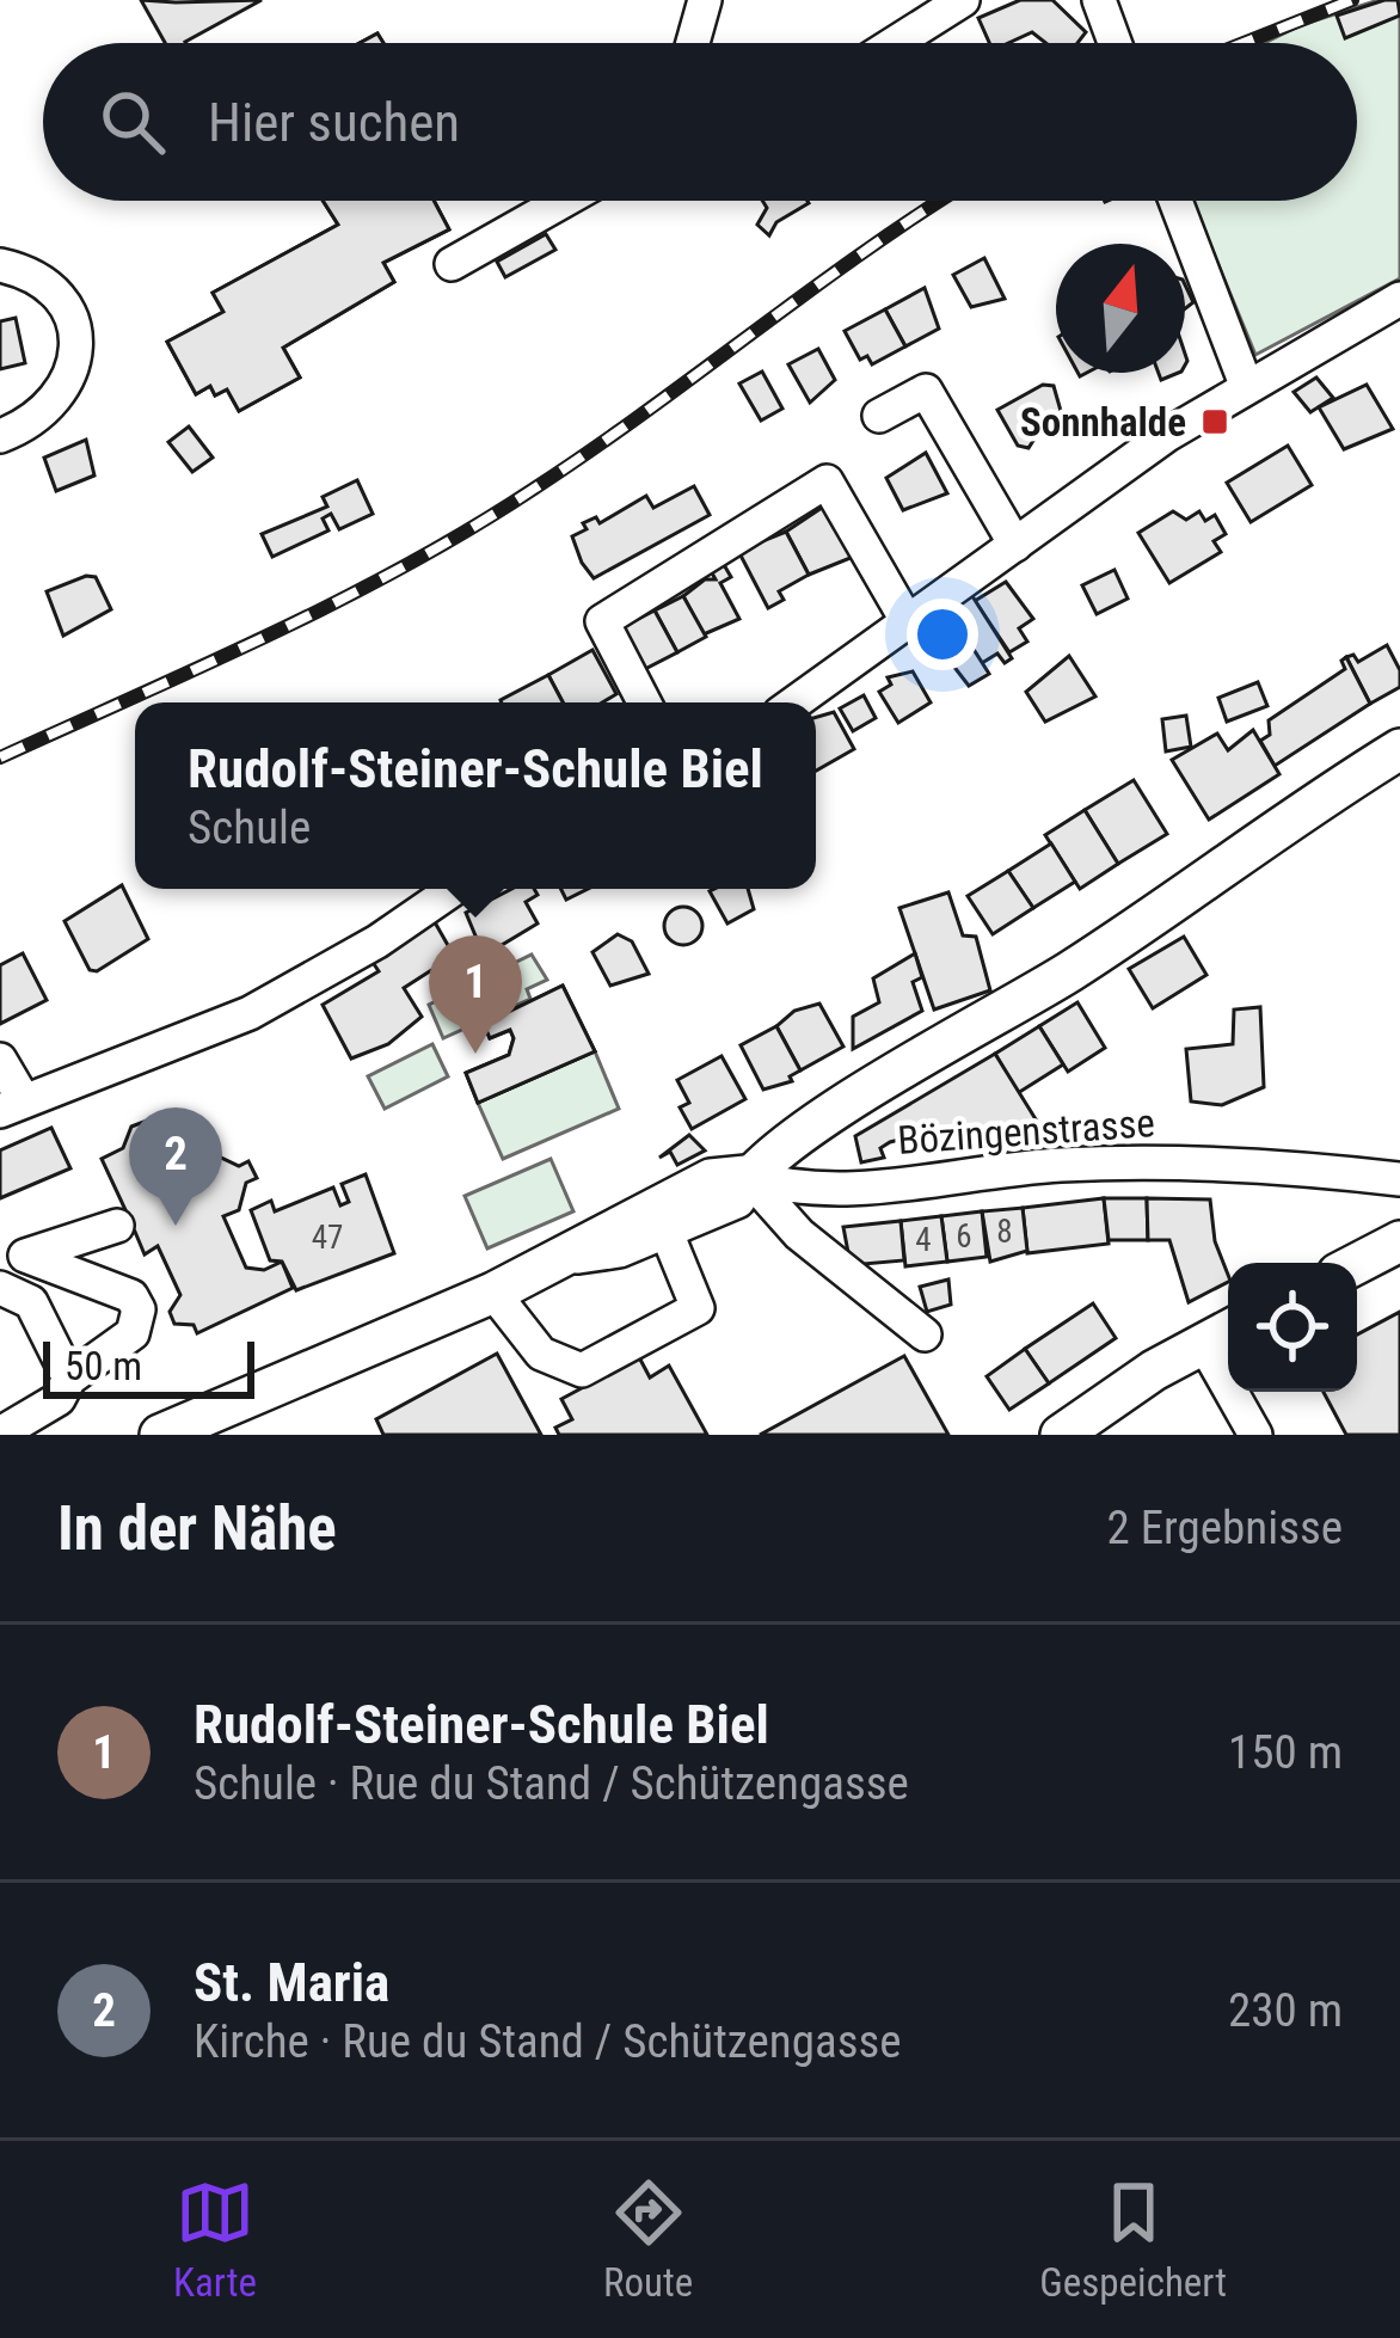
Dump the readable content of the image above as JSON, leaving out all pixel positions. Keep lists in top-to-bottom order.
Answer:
{
  "streets": {
    "street": ["Bözingenstrasse"]
  },
  "places": {
    "transit": ["Sonnhalde"]
  },
  "house_numbers": [
    "8",
    "6",
    "47",
    "4"
  ],
  "scale_bar": "50 m",
  "north": "top",
  "page": {
    "search": "Hier suchen",
    "popup": ["Rudolf-Steiner-Schule Biel", "Schule"],
    "pins": ["1", "2"],
    "scale": "50 m",
    "heading": ["In der Nähe", "2 Ergebnisse"],
    "list": [
      {
        "mark": "1",
        "name": "Rudolf-Steiner-Schule Biel",
        "note": "Schule · Rue du Stand / Schützengasse",
        "value": "150 m"
      },
      {
        "mark": "2",
        "name": "St. Maria",
        "note": "Kirche · Rue du Stand / Schützengasse",
        "value": "230 m"
      }
    ],
    "nav": ["Karte", "Route", "Gespeichert"]
  }
}
